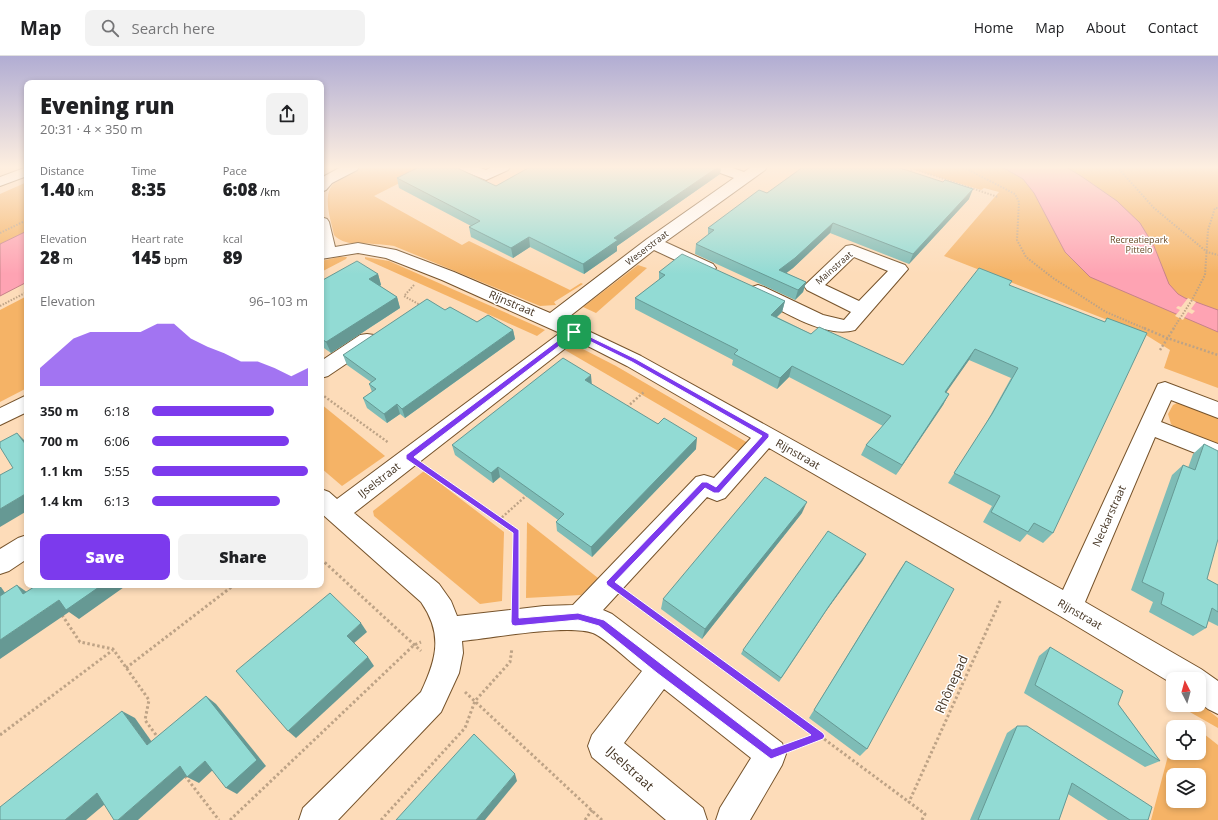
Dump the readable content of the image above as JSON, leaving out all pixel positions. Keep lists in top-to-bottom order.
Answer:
{
  "streets": {
    "main road": [
      "Weserstraat",
      "Rijnstraat",
      "IJselstraat",
      "Neckarstraat"
    ],
    "path": ["Rhônepad"]
  },
  "crossings": [
    ["Weserstraat", "Rijnstraat"],
    ["Rijnstraat", "IJselstraat"],
    ["Rijnstraat", "Neckarstraat"],
    ["Rijnstraat", "Rhônepad"]
  ],
  "parks": ["Recreatiepark Pittelo"],
  "north": "top",
  "page": {
    "header": "Map",
    "search": "Search here",
    "nav": [
      "Home",
      "Map",
      "About",
      "Contact"
    ],
    "heading": ["Evening run", "20:31 · 4 × 350 m"],
    "stats": [
      ["Distance", "1.40 km"],
      ["Time", "8:35"],
      ["Pace", "6:08 /km"],
      ["Elevation", "28 m"],
      ["Heart rate", "145 bpm"],
      ["kcal", "89"]
    ],
    "chart": ["Elevation", "96–103 m"],
    "list": [
      {
        "name": "350 m",
        "note": "6:18"
      },
      {
        "name": "700 m",
        "note": "6:06"
      },
      {
        "name": "1.1 km",
        "note": "5:55"
      },
      {
        "name": "1.4 km",
        "note": "6:13"
      }
    ],
    "buttons": ["Save", "Share"]
  }
}
